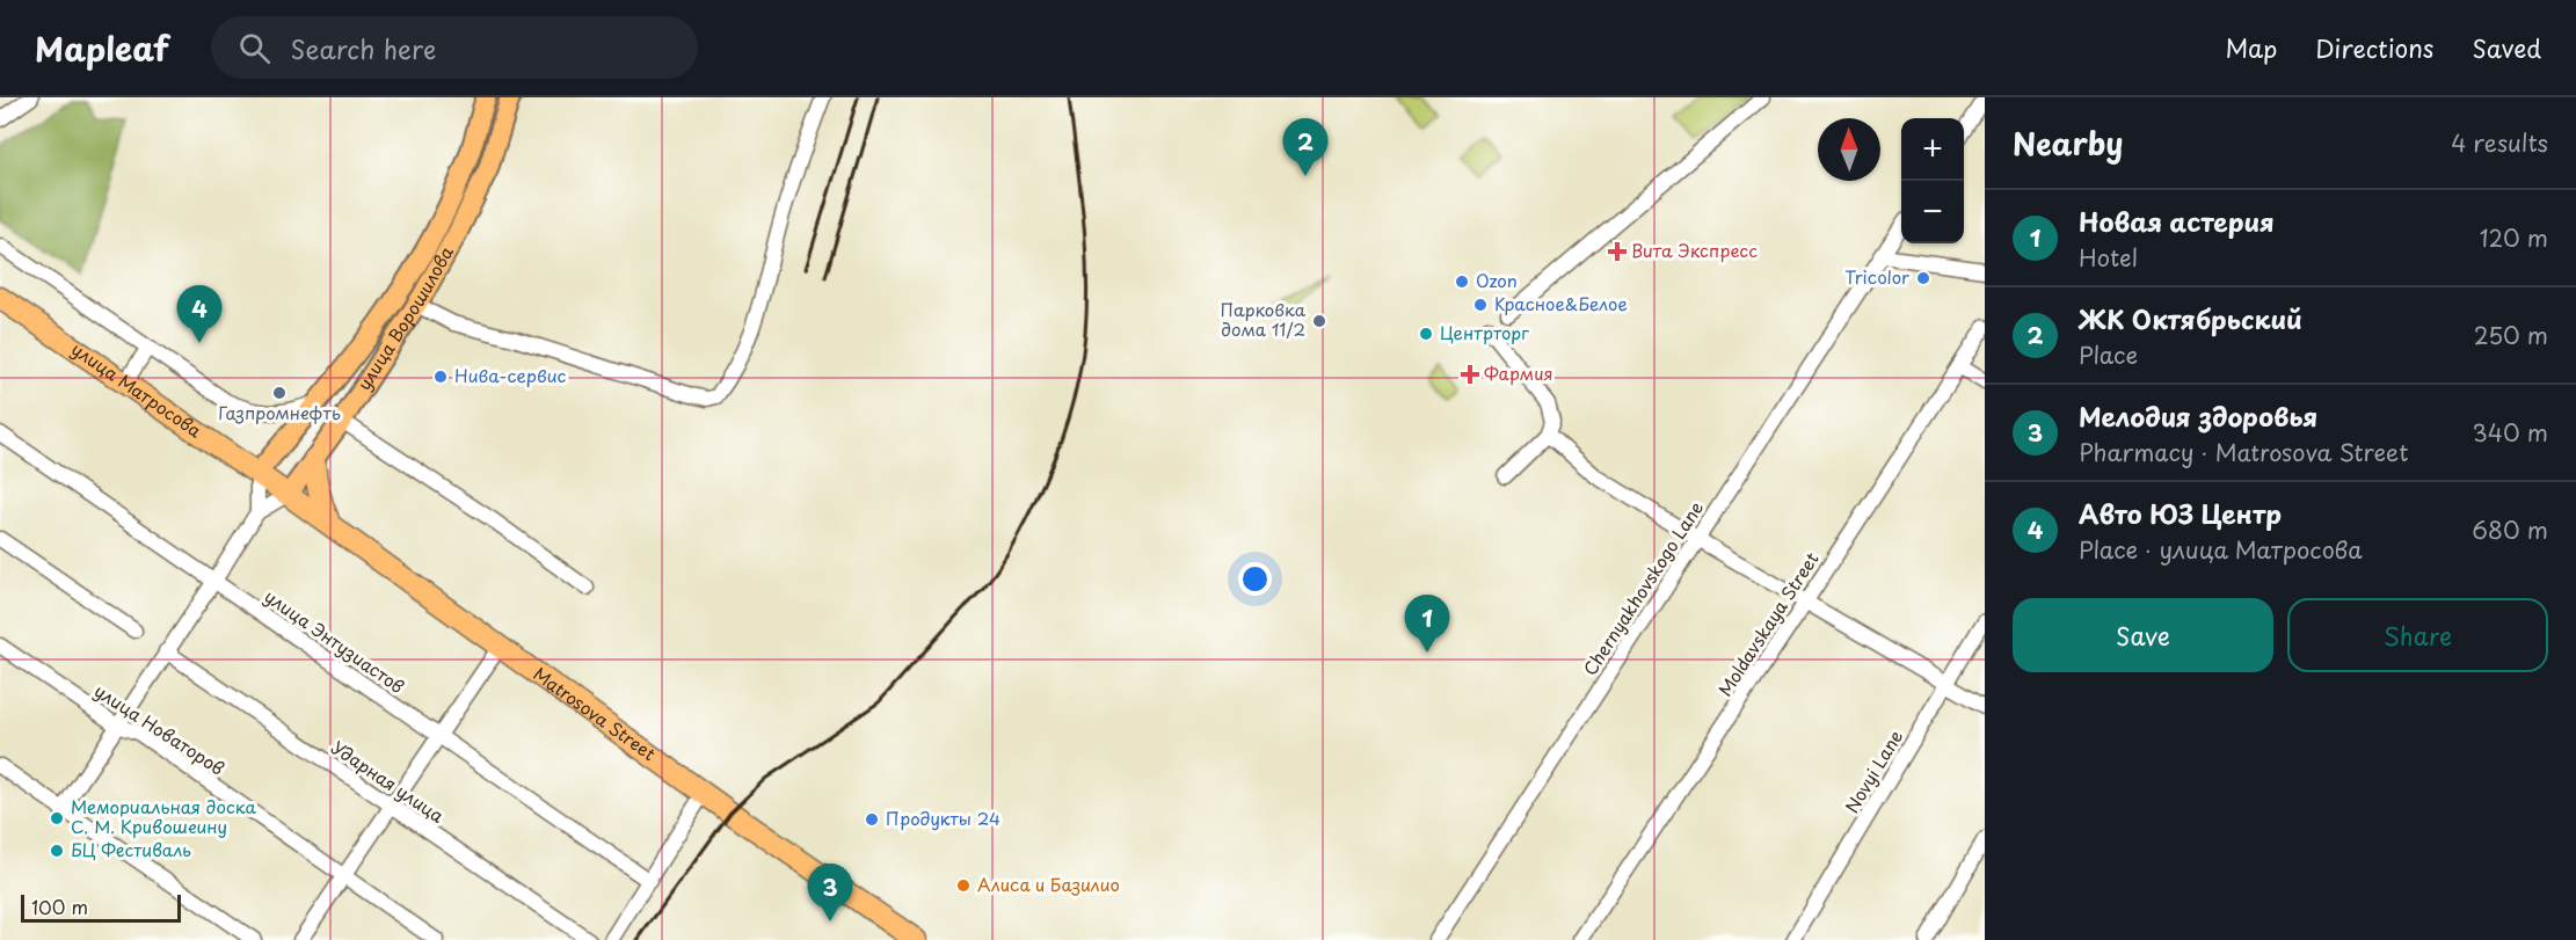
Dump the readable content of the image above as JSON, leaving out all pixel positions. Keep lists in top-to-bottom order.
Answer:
{
  "streets": {
    "highway": ["улица Матросова", "Matrosova Street"],
    "main road": ["улица Ворошилова"],
    "street": [
      "Chernyakhovskogo Lane",
      "Moldavskaya Street",
      "улица Энтузиастов",
      "улица Новаторов",
      "Novyi Lane",
      "Ударная улица"
    ]
  },
  "crossings": [
    ["улица Ворошилова", "улица Матросова"],
    ["улица Ворошилова", "улица Энтузиастов"],
    ["улица Ворошилова", "Matrosova Street"],
    ["улица Ворошилова", "улица Новаторов"],
    ["улица Ворошилова", "Ударная улица"],
    ["улица Матросова", "Matrosova Street"]
  ],
  "places": {
    "health": ["Вита Экспресс", "Фармия"],
    "other": [
      "Tricolor",
      "Ozon",
      "Красное&Белое",
      "Парковка дома 11/2",
      "Центрторг",
      "Нива-сервис",
      "Газпромнефть",
      "Мемориальная доска С. М. Кривошеину",
      "Продукты 24",
      "БЦ Фестиваль",
      "Алиса и Базилио"
    ]
  },
  "scale_bar": "100 m",
  "north": "top",
  "page": {
    "header": "Mapleaf",
    "search": "Search here",
    "nav": ["Map", "Directions", "Saved"],
    "heading": ["Nearby", "4 results"],
    "map_buttons": ["+", "−"],
    "pins": [
      "2",
      "4",
      "1",
      "3"
    ],
    "list": [
      {
        "mark": "1",
        "name": "Новая астерия",
        "note": "Hotel",
        "value": "120 m"
      },
      {
        "mark": "2",
        "name": "ЖК Октябрьский",
        "note": "Place",
        "value": "250 m"
      },
      {
        "mark": "3",
        "name": "Мелодия здоровья",
        "note": "Pharmacy · Matrosova Street",
        "value": "340 m"
      },
      {
        "mark": "4",
        "name": "Авто ЮЗ Центр",
        "note": "Place · улица Матросова",
        "value": "680 m"
      }
    ],
    "buttons": ["Save", "Share"],
    "scale": "100 m"
  }
}
